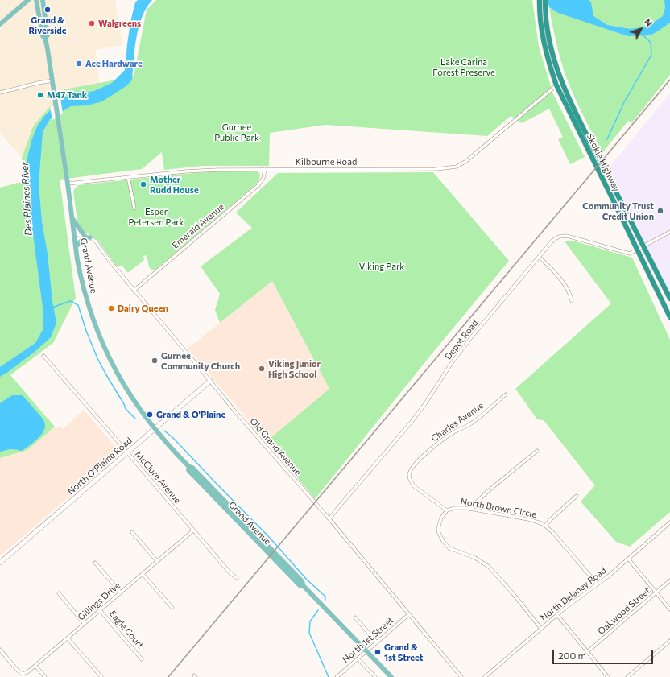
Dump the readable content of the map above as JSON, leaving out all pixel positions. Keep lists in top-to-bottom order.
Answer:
{
  "streets": {
    "highway": ["Skokie Highway"],
    "main road": ["Grand Avenue"],
    "street": [
      "Kilbourne Road",
      "Emerald Avenue",
      "Depot Road",
      "Charles Avenue",
      "Old Grand Avenue",
      "North O'Plaine Road",
      "McClure Avenue",
      "North Brown Circle",
      "North Delaney Road",
      "Gillings Drive",
      "Oakwood Street",
      "Eagle Court",
      "North 1st Street"
    ]
  },
  "crossings": [
    ["Kilbourne Road", "Skokie Highway"],
    ["Kilbourne Road", "Emerald Avenue"],
    ["Kilbourne Road", "Grand Avenue"],
    ["Skokie Highway", "Depot Road"],
    ["Emerald Avenue", "Old Grand Avenue"],
    ["Grand Avenue", "North O'Plaine Road"],
    ["Grand Avenue", "North 1st Street"],
    ["Depot Road", "Old Grand Avenue"],
    ["Charles Avenue", "North Brown Circle"],
    ["Old Grand Avenue", "North O'Plaine Road"],
    ["Old Grand Avenue", "North 1st Street"],
    ["North O'Plaine Road", "McClure Avenue"],
    ["McClure Avenue", "Gillings Drive"],
    ["North Brown Circle", "North Delaney Road"],
    ["Gillings Drive", "Eagle Court"]
  ],
  "water": ["Des Plaines River"],
  "parks": [
    "Lake Carina Forest Preserve",
    "Gurnee Public Park",
    "Esper Petersen Park",
    "Viking Park"
  ],
  "places": [
    "Grand & Riverside",
    "Walgreens",
    "Ace Hardware",
    "M47 Tank",
    "Mother Rudd House",
    "Community Trust Credit Union",
    "Dairy Queen",
    "Gurnee Community Church",
    "Viking Junior High School",
    "Grand & O'Plaine",
    "Grand & 1st Street"
  ],
  "scale_bar": "200 m",
  "north": "top right"
}
